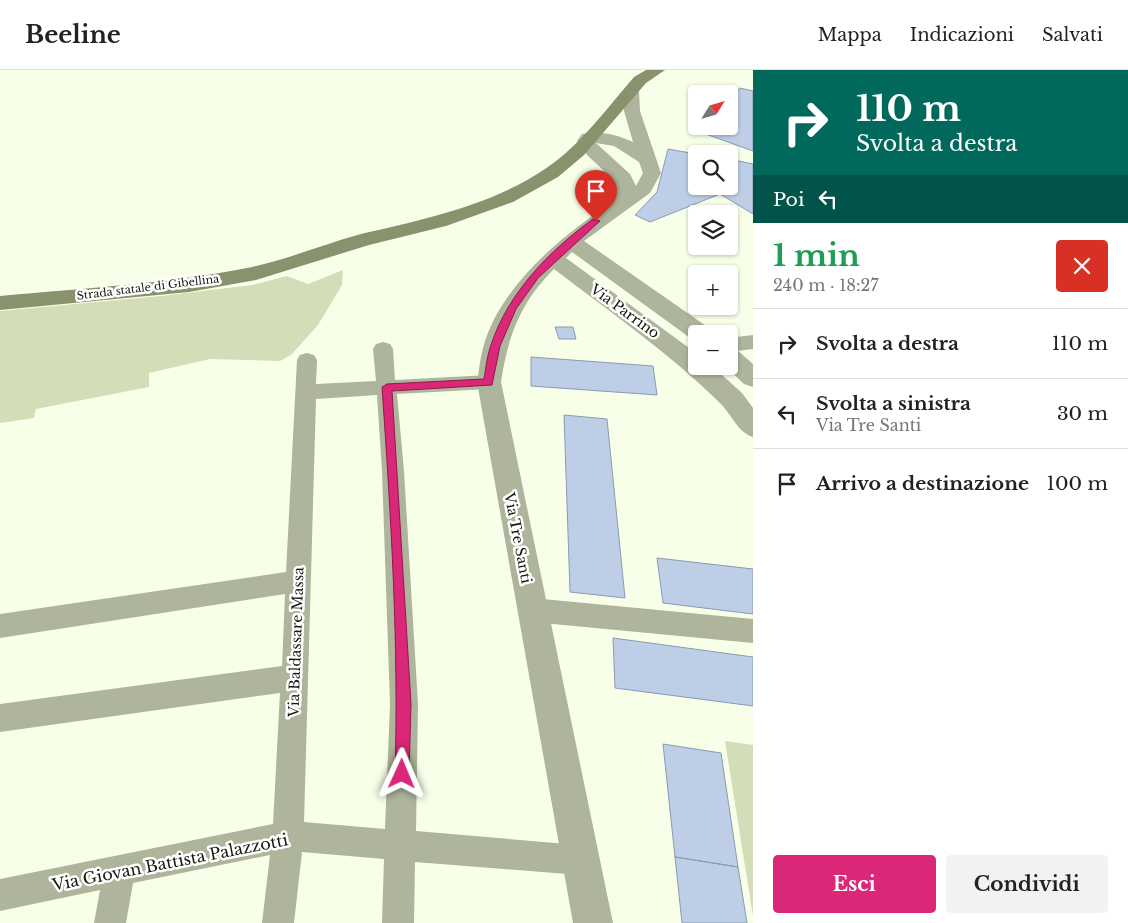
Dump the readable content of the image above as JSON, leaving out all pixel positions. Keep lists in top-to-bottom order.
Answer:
{
  "streets": {
    "main road": ["Strada statale di Gibellina"],
    "street": [
      "Via Parrino",
      "Via Tre Santi",
      "Via Baldassare Massa",
      "Via Giovan Battista Palazzotti"
    ]
  },
  "crossings": [
    ["Via Parrino", "Via Tre Santi"],
    ["Via Tre Santi", "Via Giovan Battista Palazzotti"],
    ["Via Baldassare Massa", "Via Giovan Battista Palazzotti"]
  ],
  "north": "top right",
  "page": {
    "header": "Beeline",
    "nav": ["Mappa", "Indicazioni", "Salvati"],
    "turn": ["110 m", "Svolta a destra"],
    "map_buttons": ["+", "−"],
    "then": "Poi",
    "heading": ["1 min", "240 m · 18:27"],
    "list": [
      {
        "name": "Svolta a destra",
        "value": "110 m"
      },
      {
        "name": "Svolta a sinistra",
        "note": "Via Tre Santi",
        "value": "30 m"
      },
      {
        "name": "Arrivo a destinazione",
        "value": "100 m"
      }
    ],
    "buttons": ["Esci", "Condividi"]
  }
}
